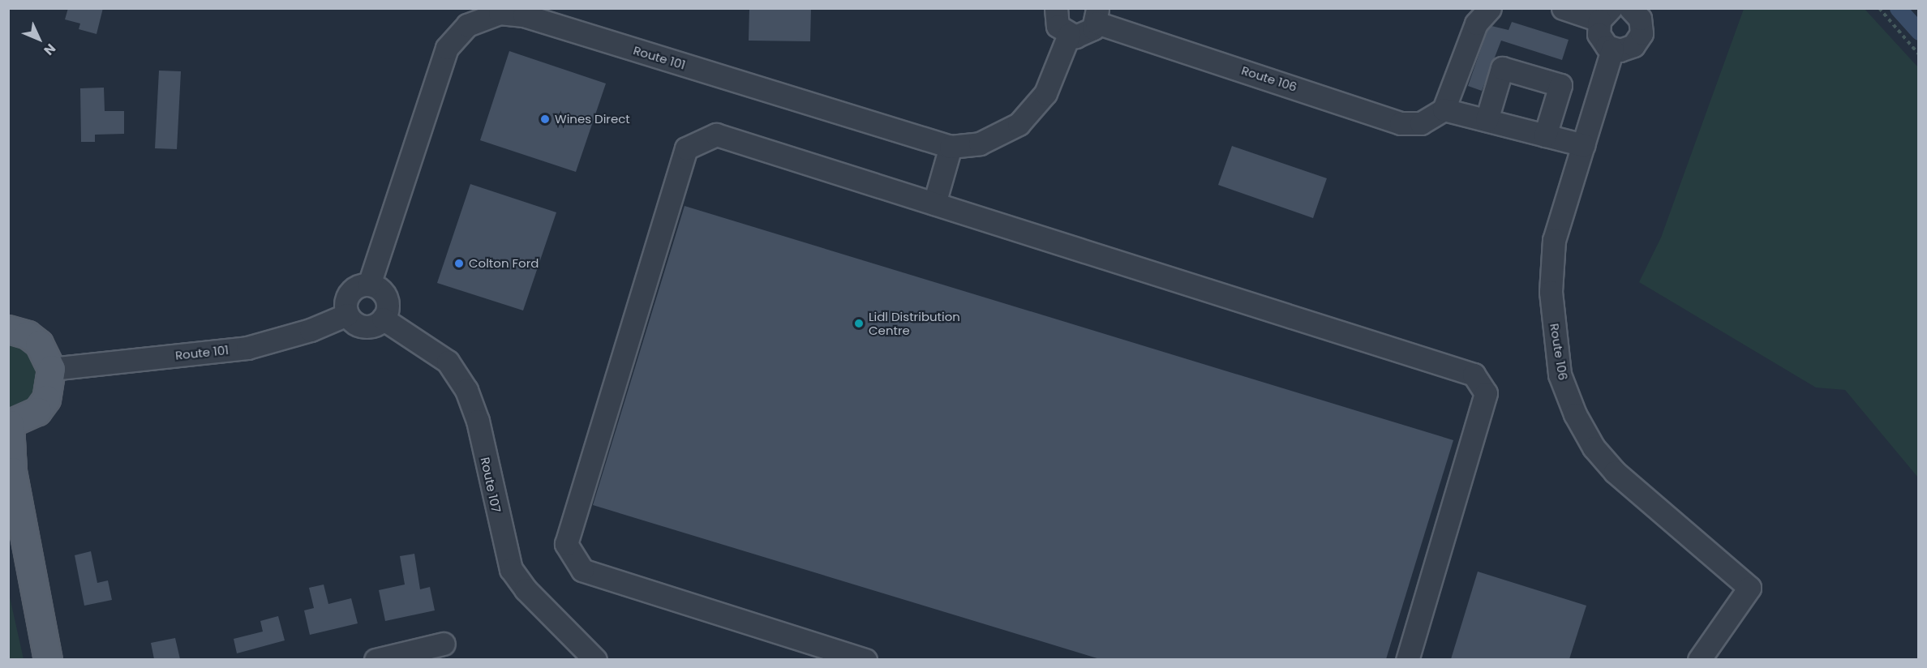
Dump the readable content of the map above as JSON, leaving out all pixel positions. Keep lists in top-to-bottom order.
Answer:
{
  "streets": {
    "street": ["Route 101", "Route 106", "Route 107"]
  },
  "crossings": [
    ["Route 101", "Route 107"]
  ],
  "places": ["Wines Direct", "Colton Ford", "Lidl Distribution Centre"],
  "north": "bottom right"
}
